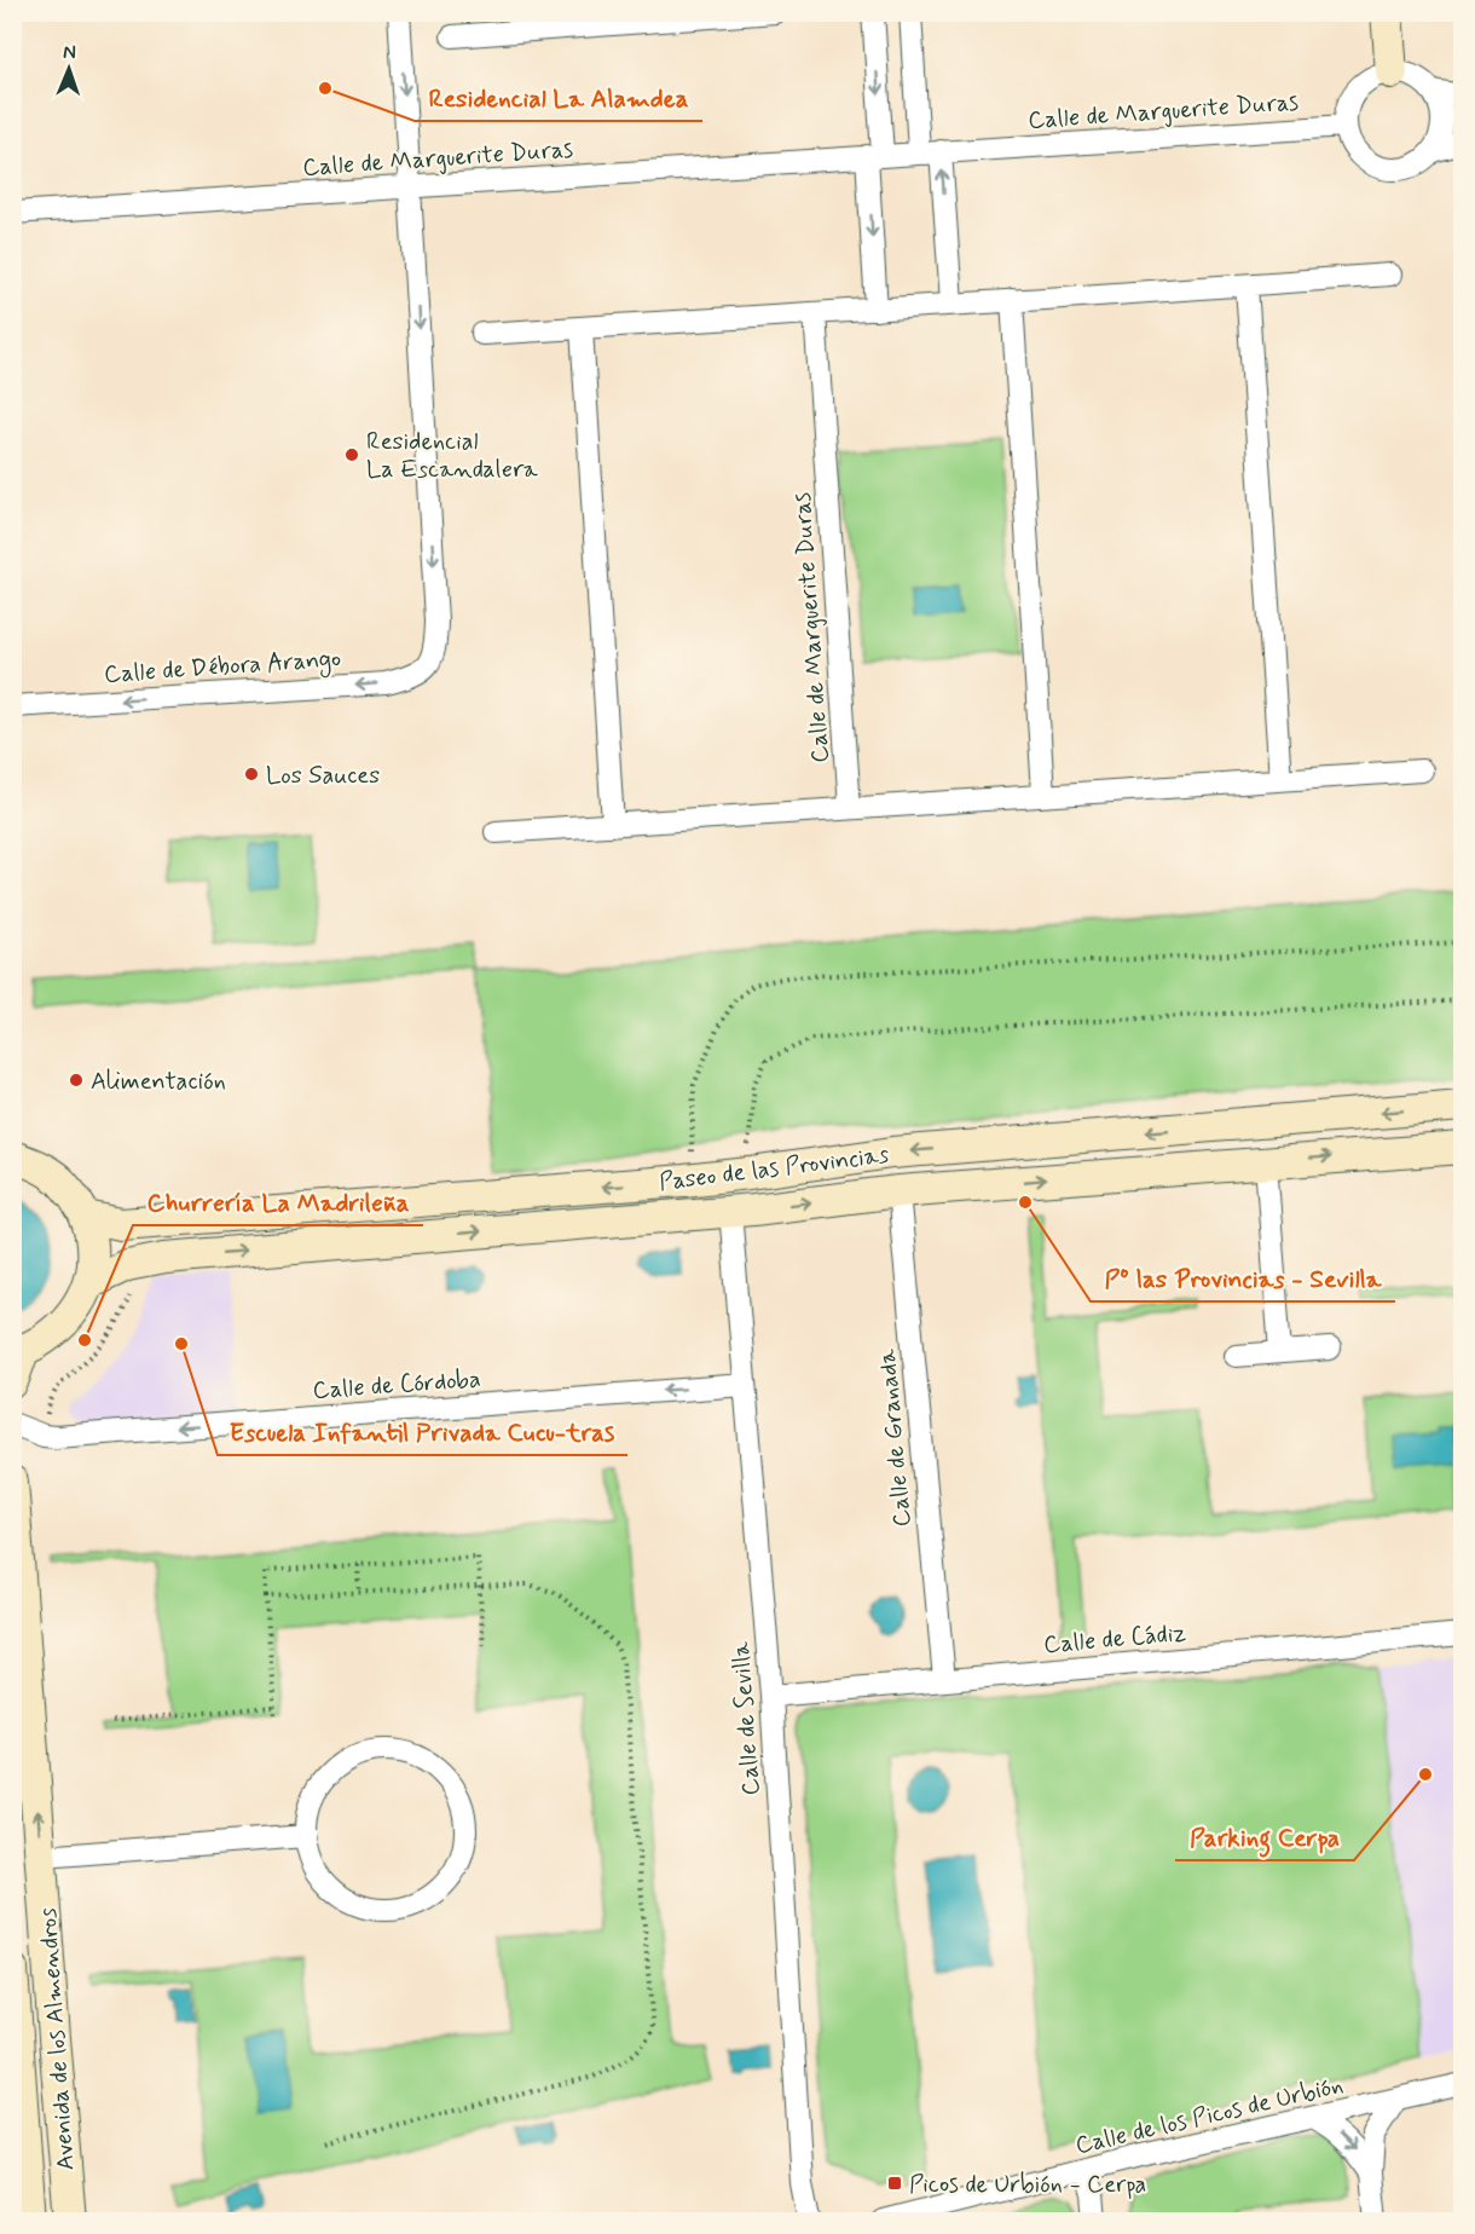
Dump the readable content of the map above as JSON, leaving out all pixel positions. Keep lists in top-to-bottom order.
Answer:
{
  "streets": {
    "street": [
      "Calle de Marguerite Duras",
      "Calle de Débora Arango",
      "Paseo de las Provincias",
      "Calle de Córdoba",
      "Calle de Granada",
      "Calle de Cádiz",
      "Calle de Sevilla",
      "Avenida de los Almendros",
      "Calle de los Picos de Urbión"
    ]
  },
  "crossings": [
    ["Calle de Marguerite Duras", "Calle de Débora Arango"],
    ["Paseo de las Provincias", "Calle de Granada"],
    ["Paseo de las Provincias", "Calle de Sevilla"],
    ["Calle de Córdoba", "Calle de Sevilla"],
    ["Calle de Granada", "Calle de Cádiz"],
    ["Calle de Cádiz", "Calle de Sevilla"]
  ],
  "one_way": ["Calle de Córdoba", "Avenida de los Almendros"],
  "places": {
    "other": [
      "Residencial La Alamdea",
      "Residencial La Escandalera",
      "Los Sauces",
      "Alimentación",
      "Pº las Provincias - Sevilla",
      "Churrería La Madrileña",
      "Escuela Infantil Privada Cucu-tras",
      "Parking Cerpa"
    ],
    "transit": ["Picos de Urbión - Cerpa"]
  },
  "north": "top"
}
